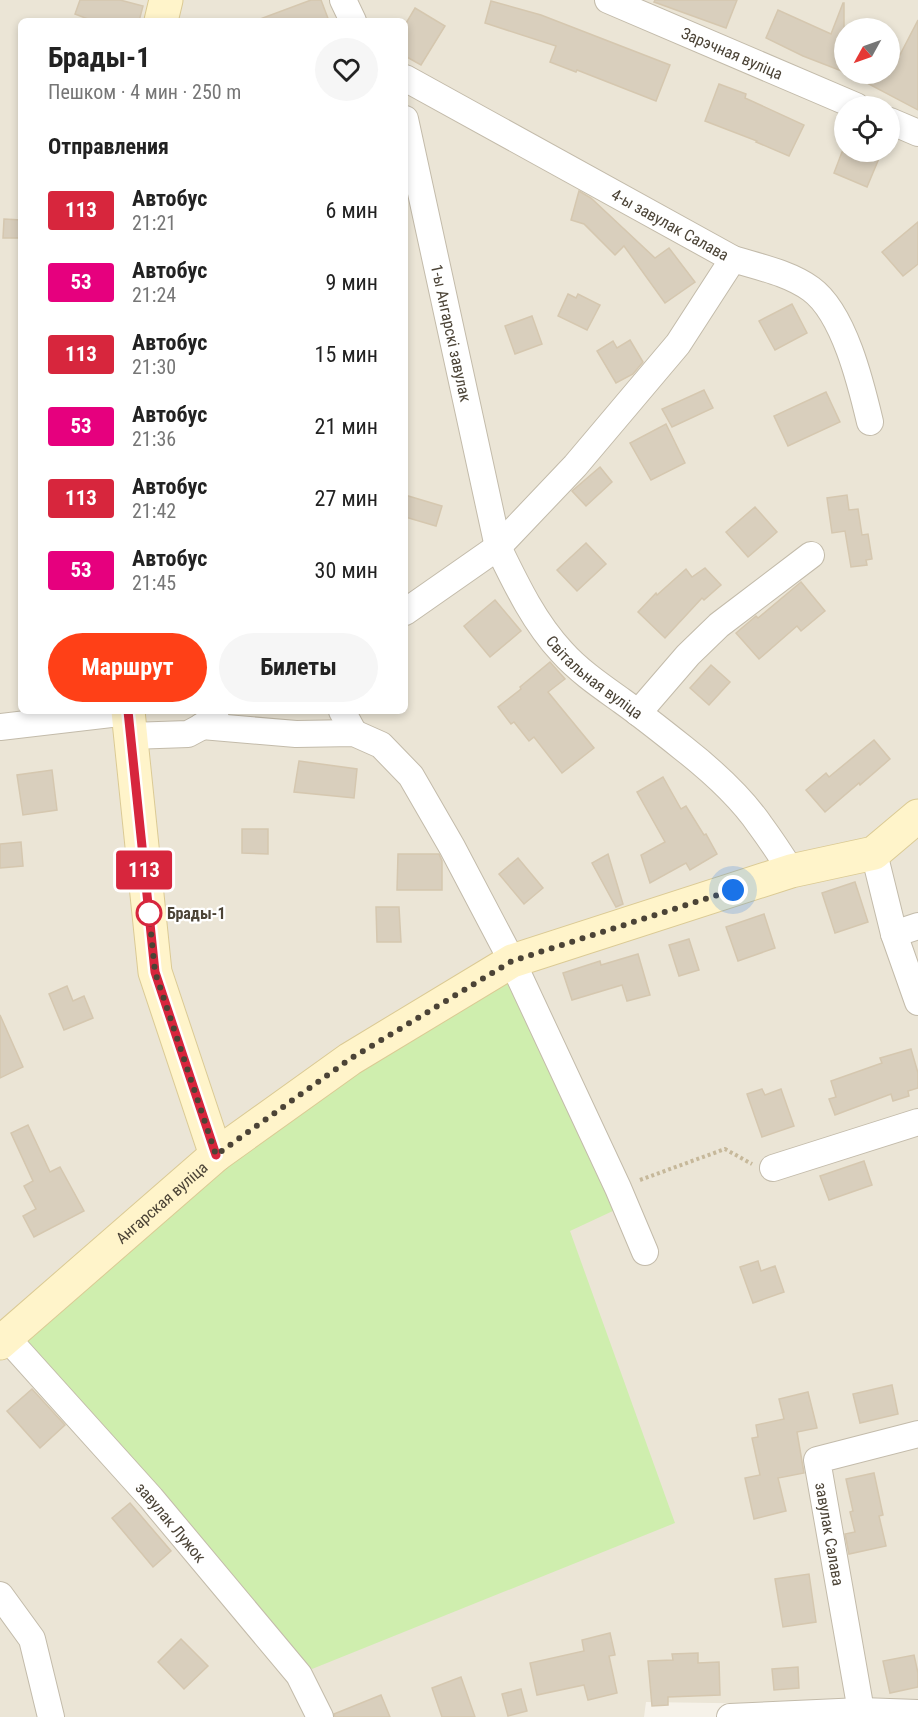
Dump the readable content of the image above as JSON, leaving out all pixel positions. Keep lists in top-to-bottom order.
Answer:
{
  "streets": {
    "street": [
      "Зарэчная вуліца",
      "4-ы завулак Салава",
      "1-ы Ангарскі завулак",
      "Світальная вуліца",
      "Ангарская вуліца",
      "завулак Лужок",
      "завулак Салава"
    ]
  },
  "crossings": [
    ["1-ы Ангарскі завулак", "Світальная вуліца"],
    ["Світальная вуліца", "Ангарская вуліца"],
    ["Ангарская вуліца", "завулак Лужок"]
  ],
  "places": ["Брады-1"],
  "lines": ["bus line 113"],
  "north": "bottom left",
  "page": {
    "on_map": "113",
    "heading": [
      ["Брады-1", "Пешком · 4 мин · 250 m"],
      "Отправления"
    ],
    "list": [
      {
        "mark": "113",
        "name": "Автобус",
        "note": "21:21",
        "value": "6 мин"
      },
      {
        "mark": "53",
        "name": "Автобус",
        "note": "21:24",
        "value": "9 мин"
      },
      {
        "mark": "113",
        "name": "Автобус",
        "note": "21:30",
        "value": "15 мин"
      },
      {
        "mark": "53",
        "name": "Автобус",
        "note": "21:36",
        "value": "21 мин"
      },
      {
        "mark": "113",
        "name": "Автобус",
        "note": "21:42",
        "value": "27 мин"
      },
      {
        "mark": "53",
        "name": "Автобус",
        "note": "21:45",
        "value": "30 мин"
      }
    ],
    "buttons": ["Маршрут", "Билеты"]
  }
}
